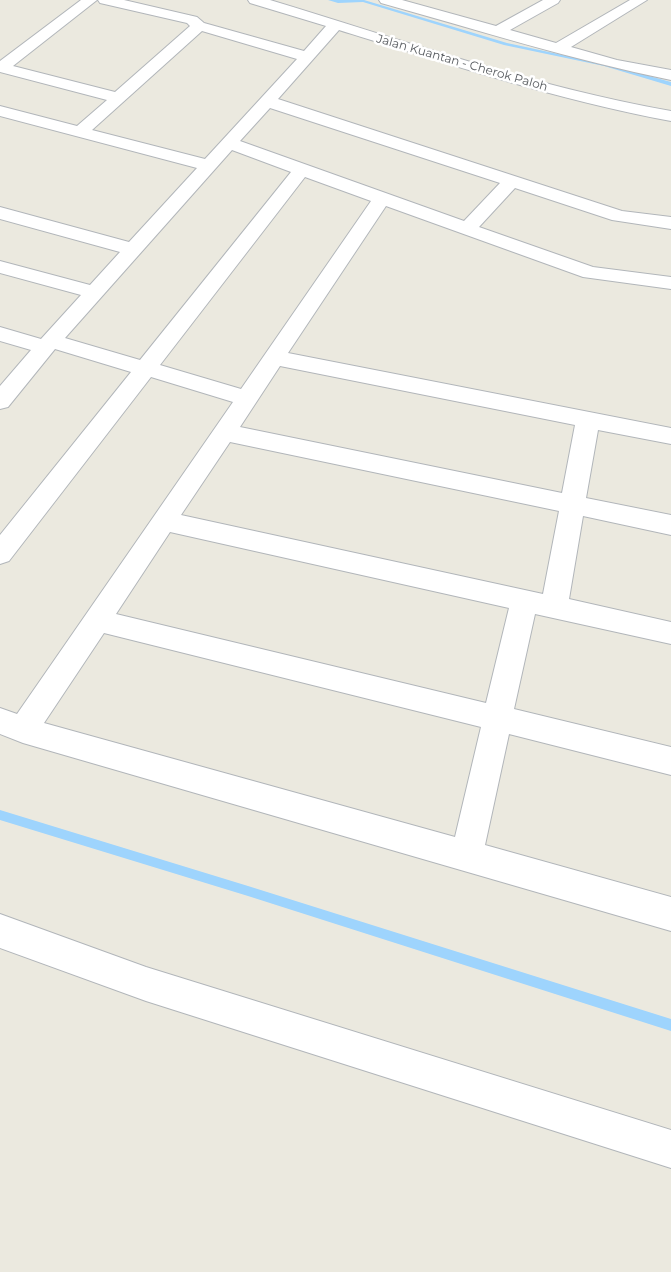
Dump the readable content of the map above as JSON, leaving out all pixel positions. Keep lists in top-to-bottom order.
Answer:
{
  "streets": {
    "street": ["Jalan Kuantan - Cherok Paloh"]
  }
}
